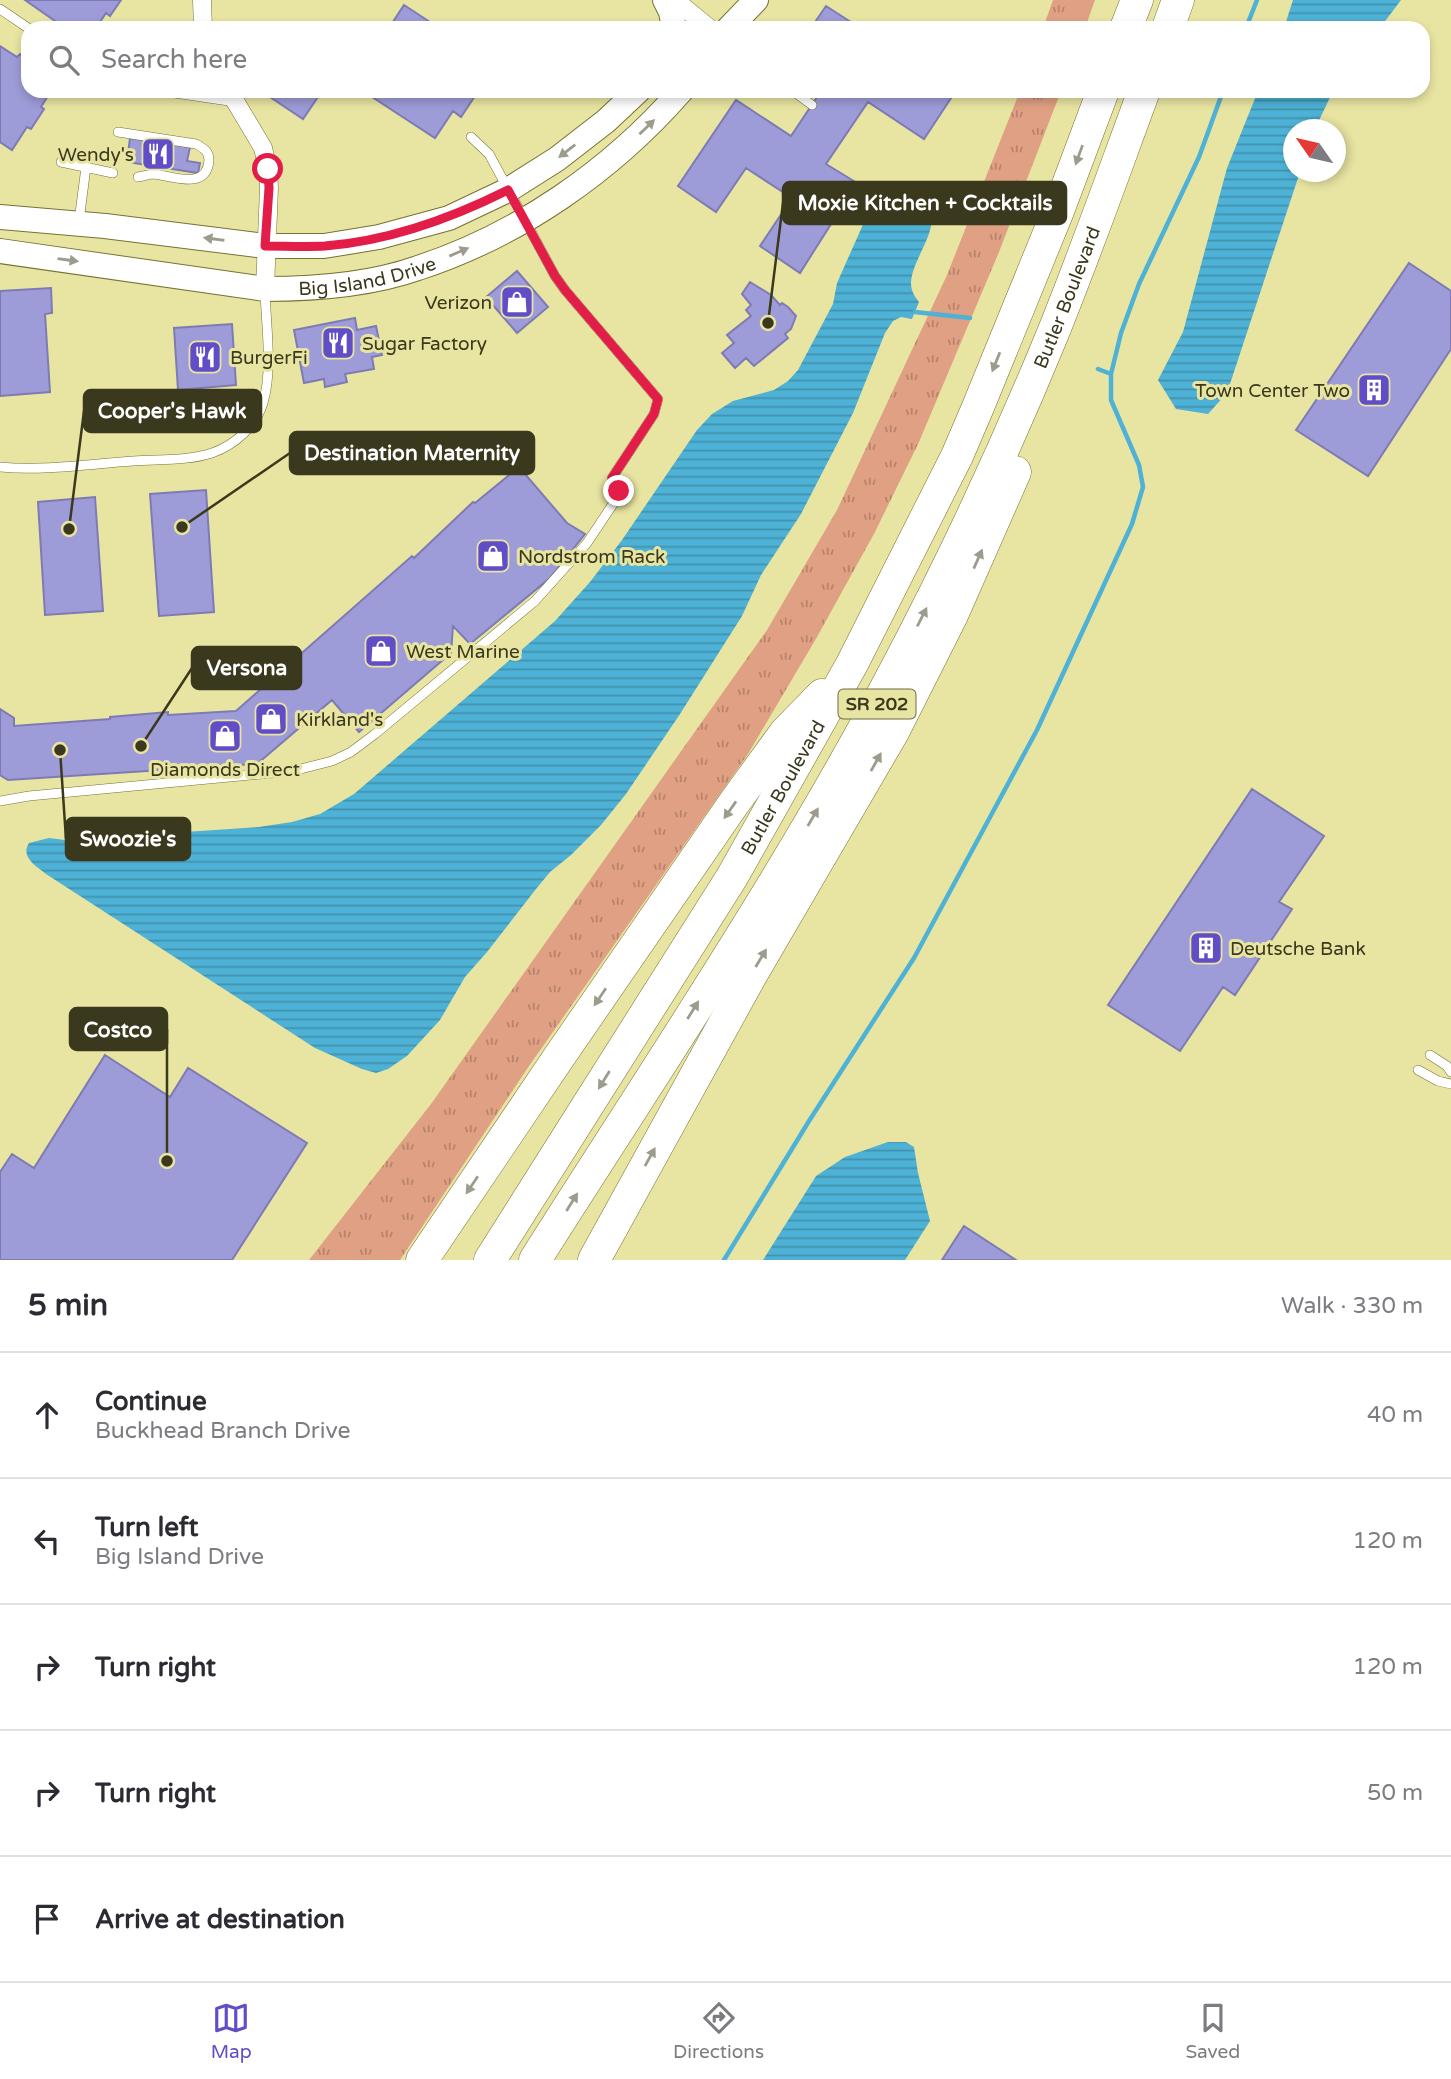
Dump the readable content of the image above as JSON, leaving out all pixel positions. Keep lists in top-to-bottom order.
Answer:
{
  "streets": {
    "highway": ["Butler Boulevard", "SR 202"],
    "street": ["Big Island Drive"]
  },
  "places": {
    "restaurant": ["Wendy's", "Sugar Factory", "BurgerFi"],
    "shop": [
      "Verizon",
      "Nordstrom Rack",
      "West Marine",
      "Kirkland's",
      "Diamonds Direct"
    ],
    "other": [
      "Moxie Kitchen + Cocktails",
      "Destination Maternity",
      "Cooper's Hawk",
      "Versona",
      "Swoozie's",
      "Costco"
    ],
    "building": ["Town Center Two", "Deutsche Bank"]
  },
  "north": "top left",
  "page": {
    "search": "Search here",
    "heading": ["5 min", "Walk · 330 m"],
    "list": [
      ["Continue", "Buckhead Branch Drive", "40 m"],
      ["Turn left", "Big Island Drive", "120 m"],
      ["Turn right", "120 m"],
      ["Turn right", "50 m"],
      "Arrive at destination"
    ],
    "nav": ["Map", "Directions", "Saved"]
  }
}
